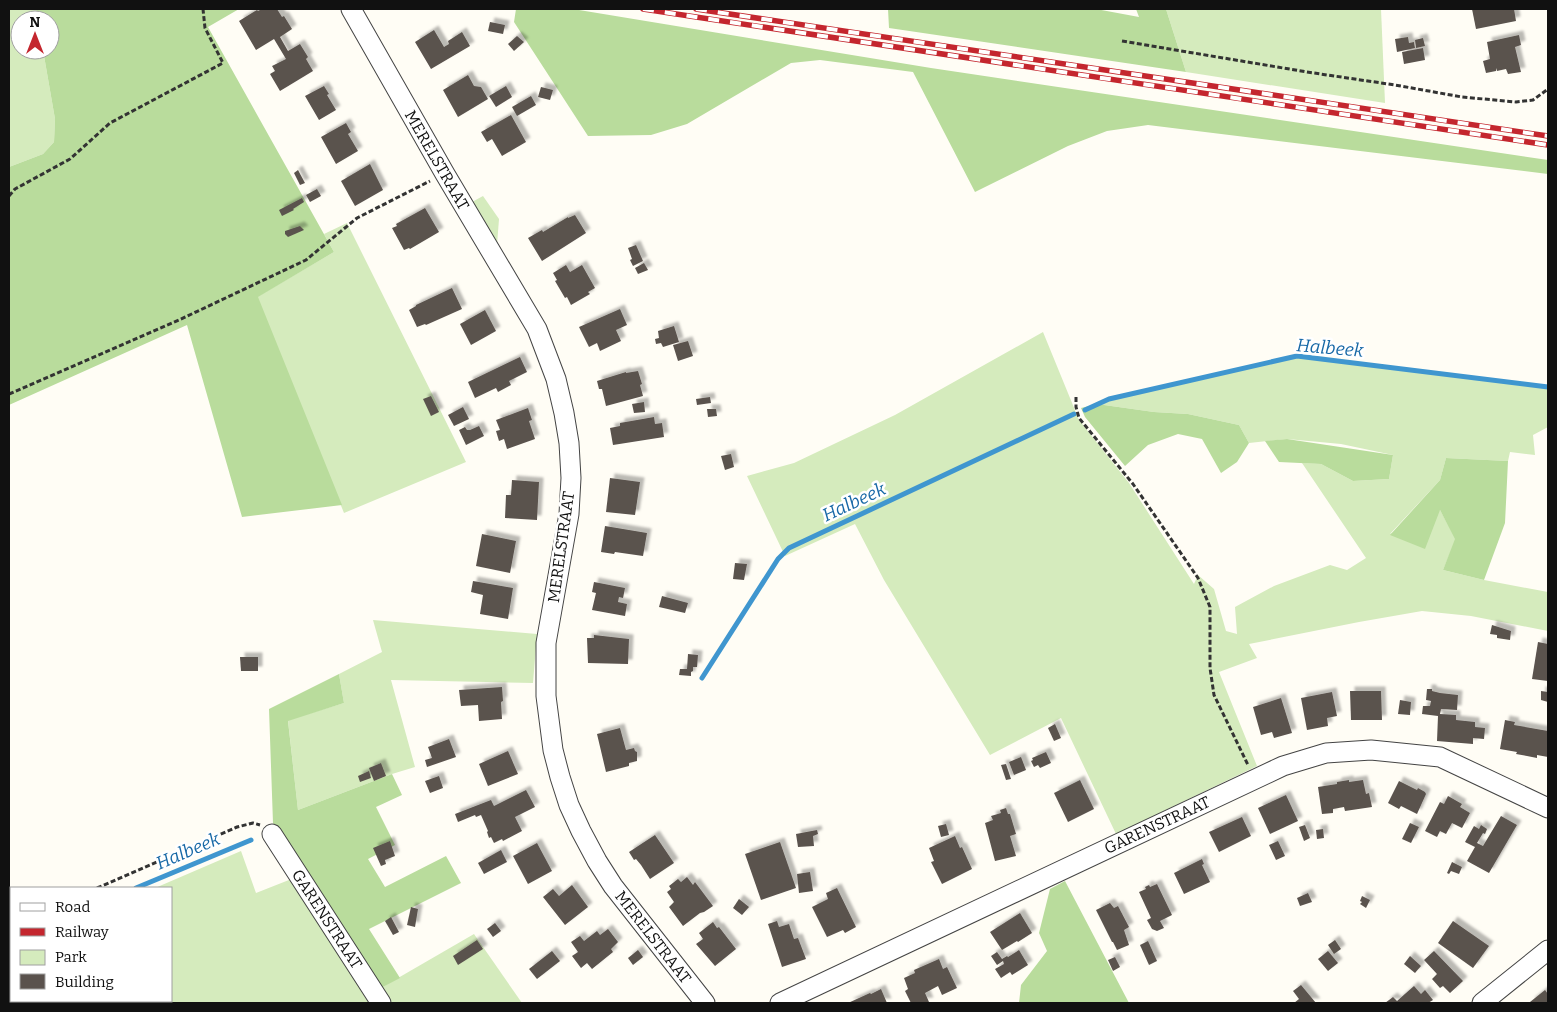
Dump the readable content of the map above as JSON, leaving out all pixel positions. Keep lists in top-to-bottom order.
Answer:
{
  "streets": {
    "street": ["MERELSTRAAT", "GARENSTRAAT"]
  },
  "water": ["Halbeek"],
  "legend": [
    "Road",
    "Railway",
    "Park",
    "Building"
  ],
  "north": "top"
}
